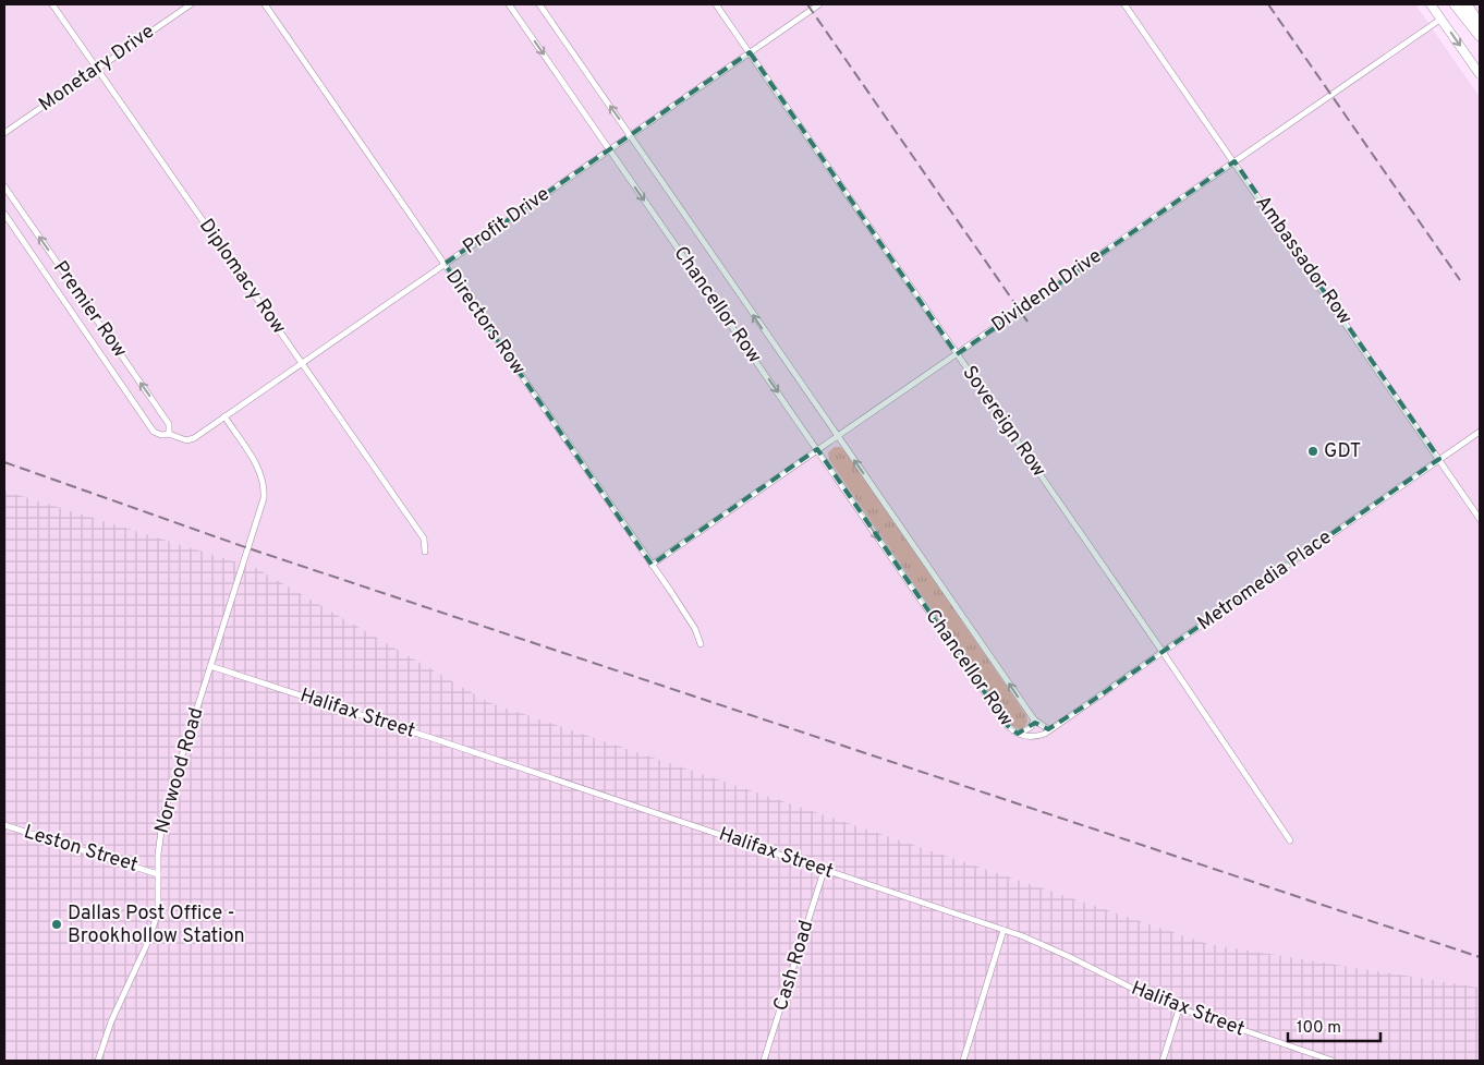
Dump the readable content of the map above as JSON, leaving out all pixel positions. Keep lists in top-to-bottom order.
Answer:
{
  "streets": {
    "street": [
      "Monetary Drive",
      "Profit Drive",
      "Ambassador Row",
      "Diplomacy Row",
      "Dividend Drive",
      "Chancellor Row",
      "Premier Row",
      "Directors Row",
      "Sovereign Row",
      "Metromedia Place",
      "Halifax Street",
      "Norwood Road",
      "Leston Street",
      "Cash Road"
    ]
  },
  "crossings": [
    ["Monetary Drive", "Diplomacy Row"],
    ["Profit Drive", "Diplomacy Row"],
    ["Profit Drive", "Chancellor Row"],
    ["Profit Drive", "Premier Row"],
    ["Profit Drive", "Directors Row"],
    ["Profit Drive", "Sovereign Row"],
    ["Profit Drive", "Norwood Road"],
    ["Ambassador Row", "Dividend Drive"],
    ["Ambassador Row", "Metromedia Place"],
    ["Dividend Drive", "Chancellor Row"],
    ["Dividend Drive", "Directors Row"],
    ["Dividend Drive", "Sovereign Row"],
    ["Chancellor Row", "Metromedia Place"],
    ["Sovereign Row", "Metromedia Place"],
    ["Halifax Street", "Norwood Road"],
    ["Halifax Street", "Cash Road"],
    ["Norwood Road", "Leston Street"]
  ],
  "places": ["GDT", "Dallas Post Office - Brookhollow Station"],
  "scale_bar": "100 m"
}
